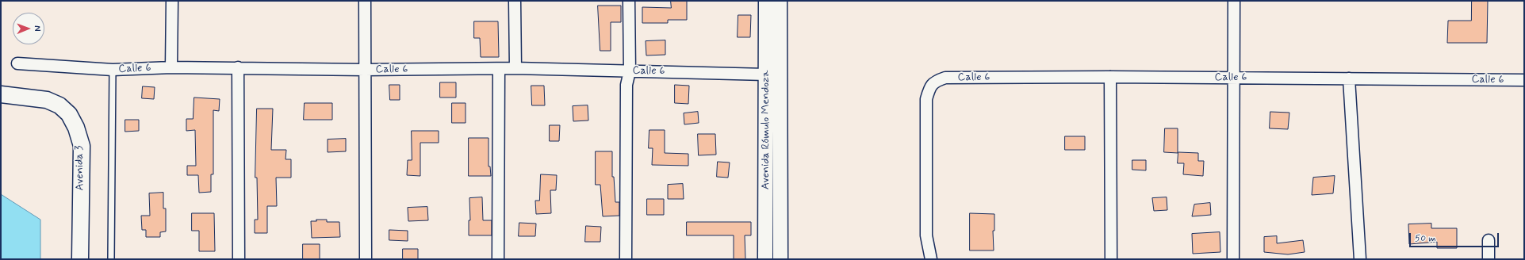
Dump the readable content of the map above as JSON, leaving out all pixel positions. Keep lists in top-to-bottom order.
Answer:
{
  "streets": {
    "main road": ["Avenida 3"],
    "street": ["Calle 6", "Avenida Rómulo Mendoza"]
  },
  "crossings": [
    ["Calle 6", "Avenida Rómulo Mendoza"]
  ],
  "scale_bar": "50 m",
  "north": "right"
}
